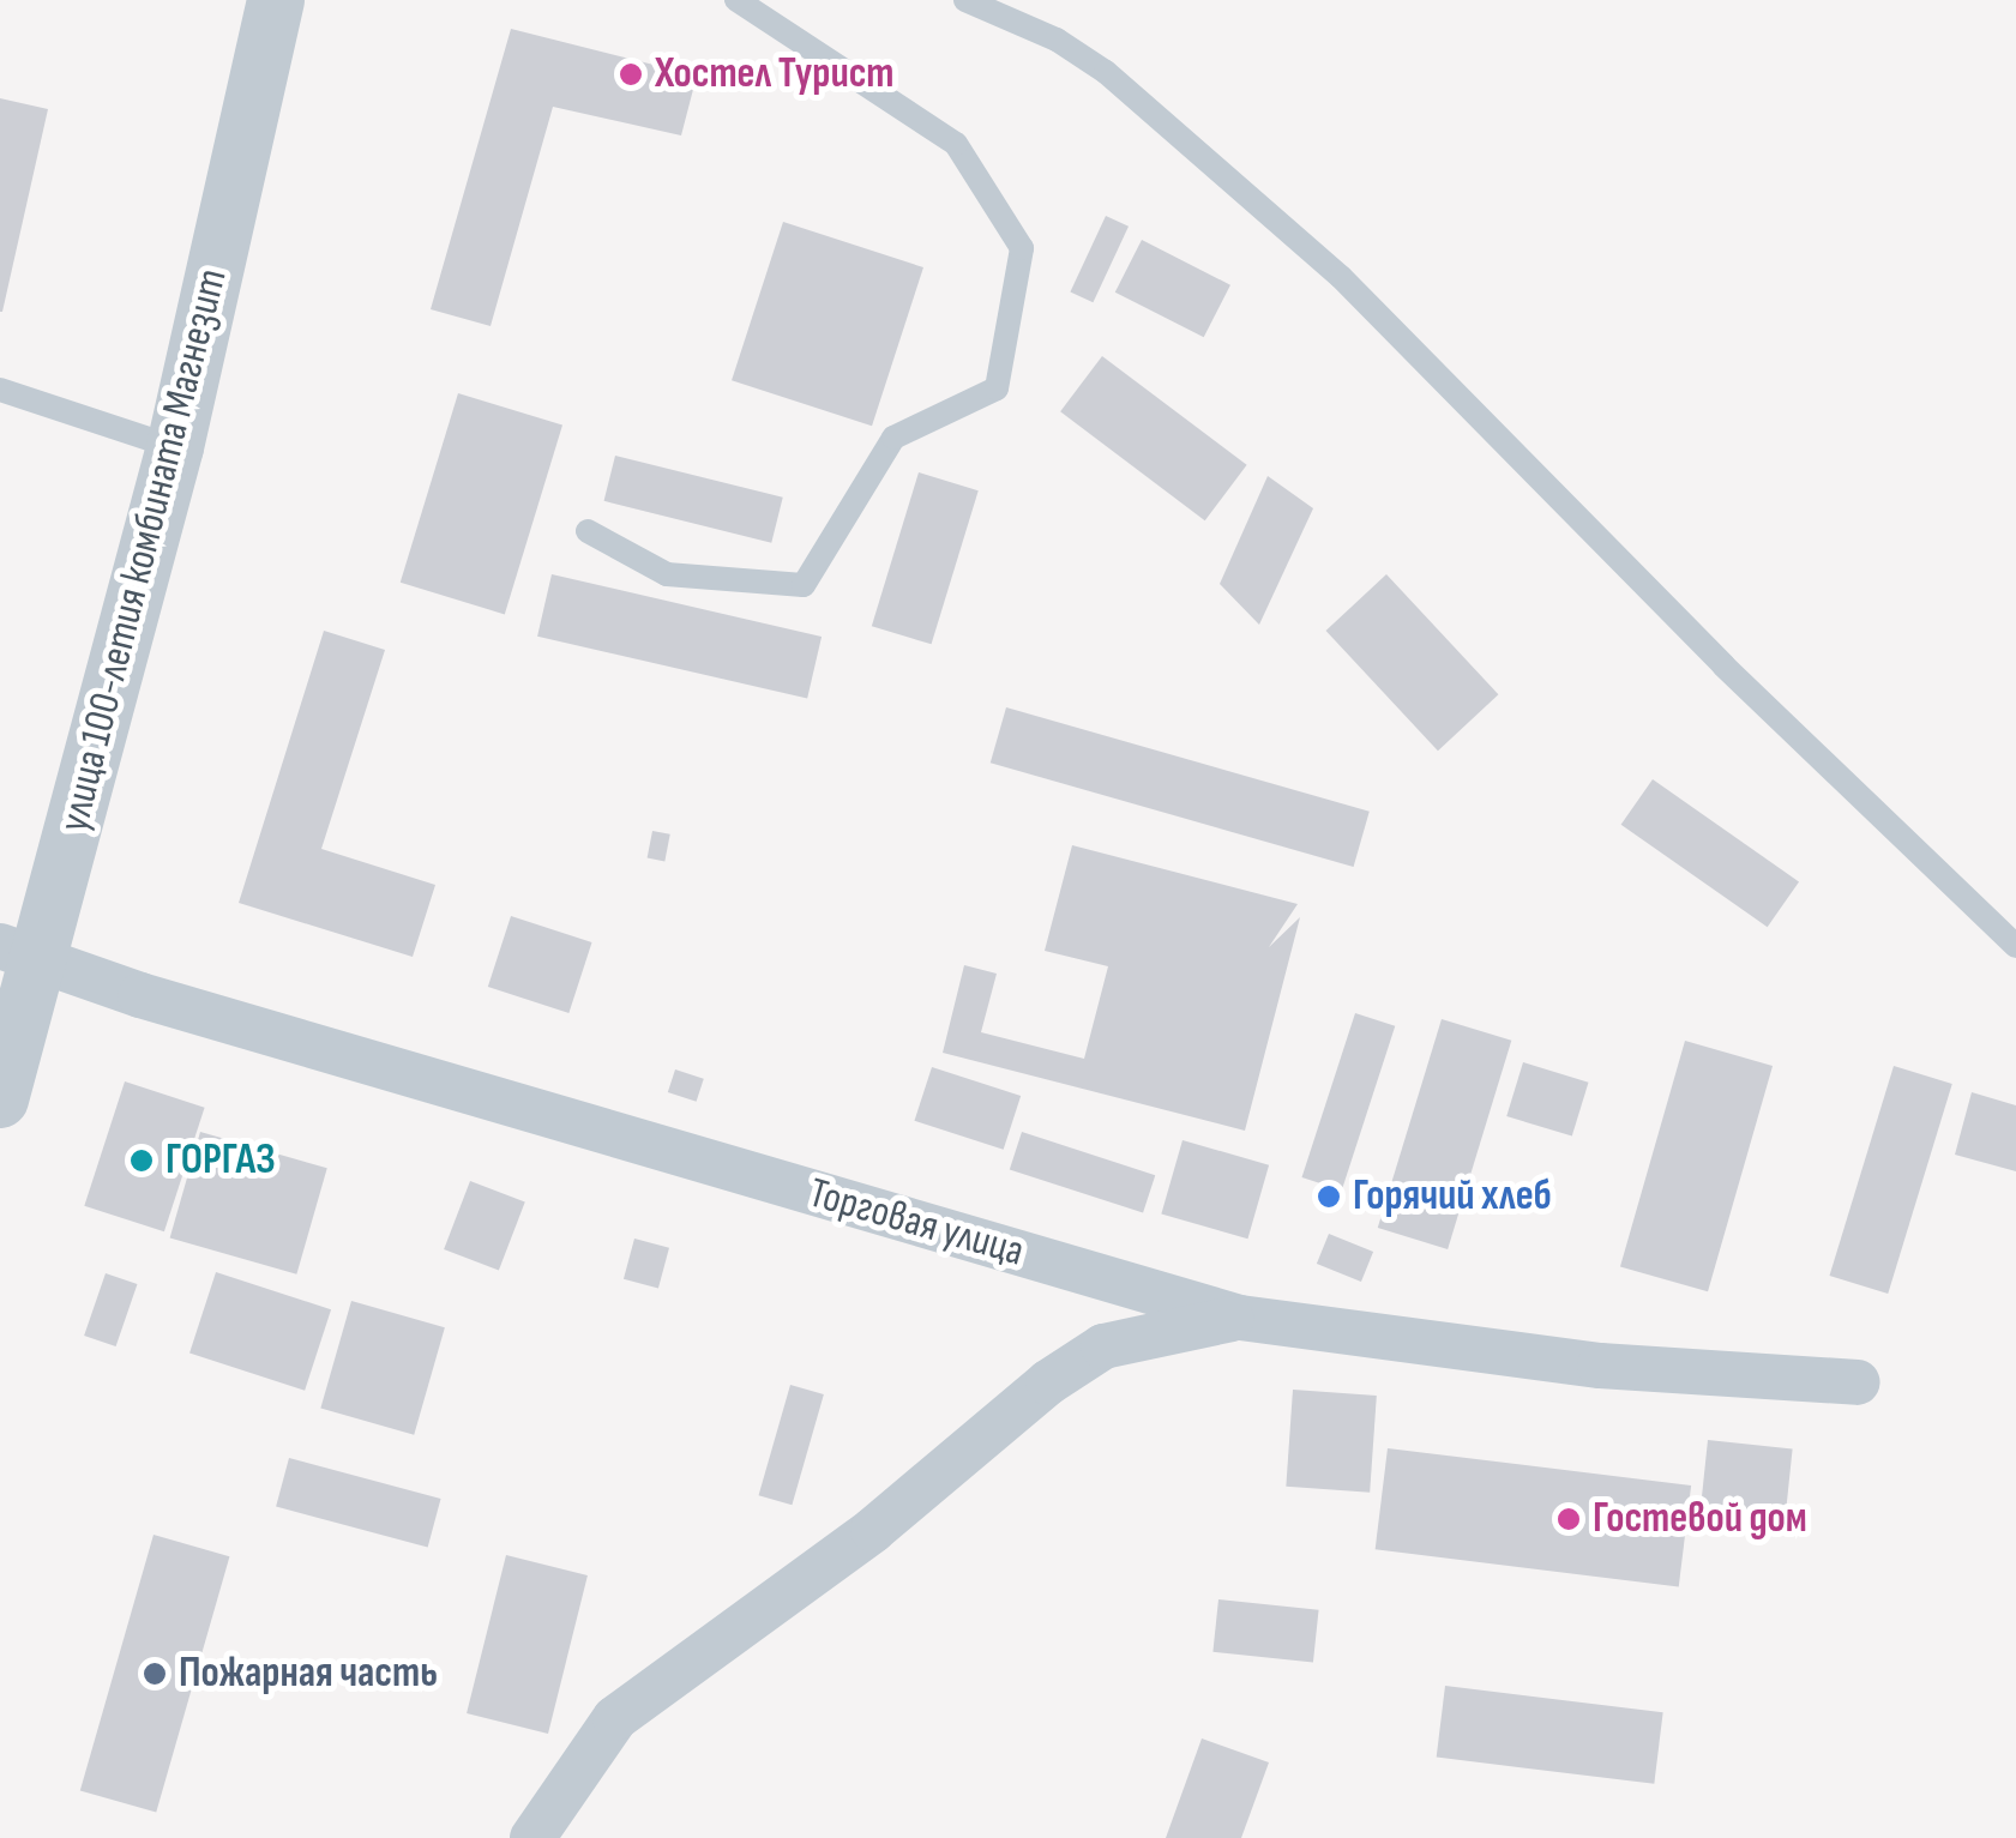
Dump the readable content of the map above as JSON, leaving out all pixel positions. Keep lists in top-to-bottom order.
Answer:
{
  "streets": {
    "street": ["улица 100-летия комбината Магнезит", "Торговая улица"]
  },
  "crossings": [
    ["улица 100-летия комбината Магнезит", "Торговая улица"]
  ],
  "places": [
    "Хостел Турист",
    "ГОРГАЗ",
    "Горячий хлеб",
    "Гостевой дом",
    "Пожарная часть"
  ]
}
